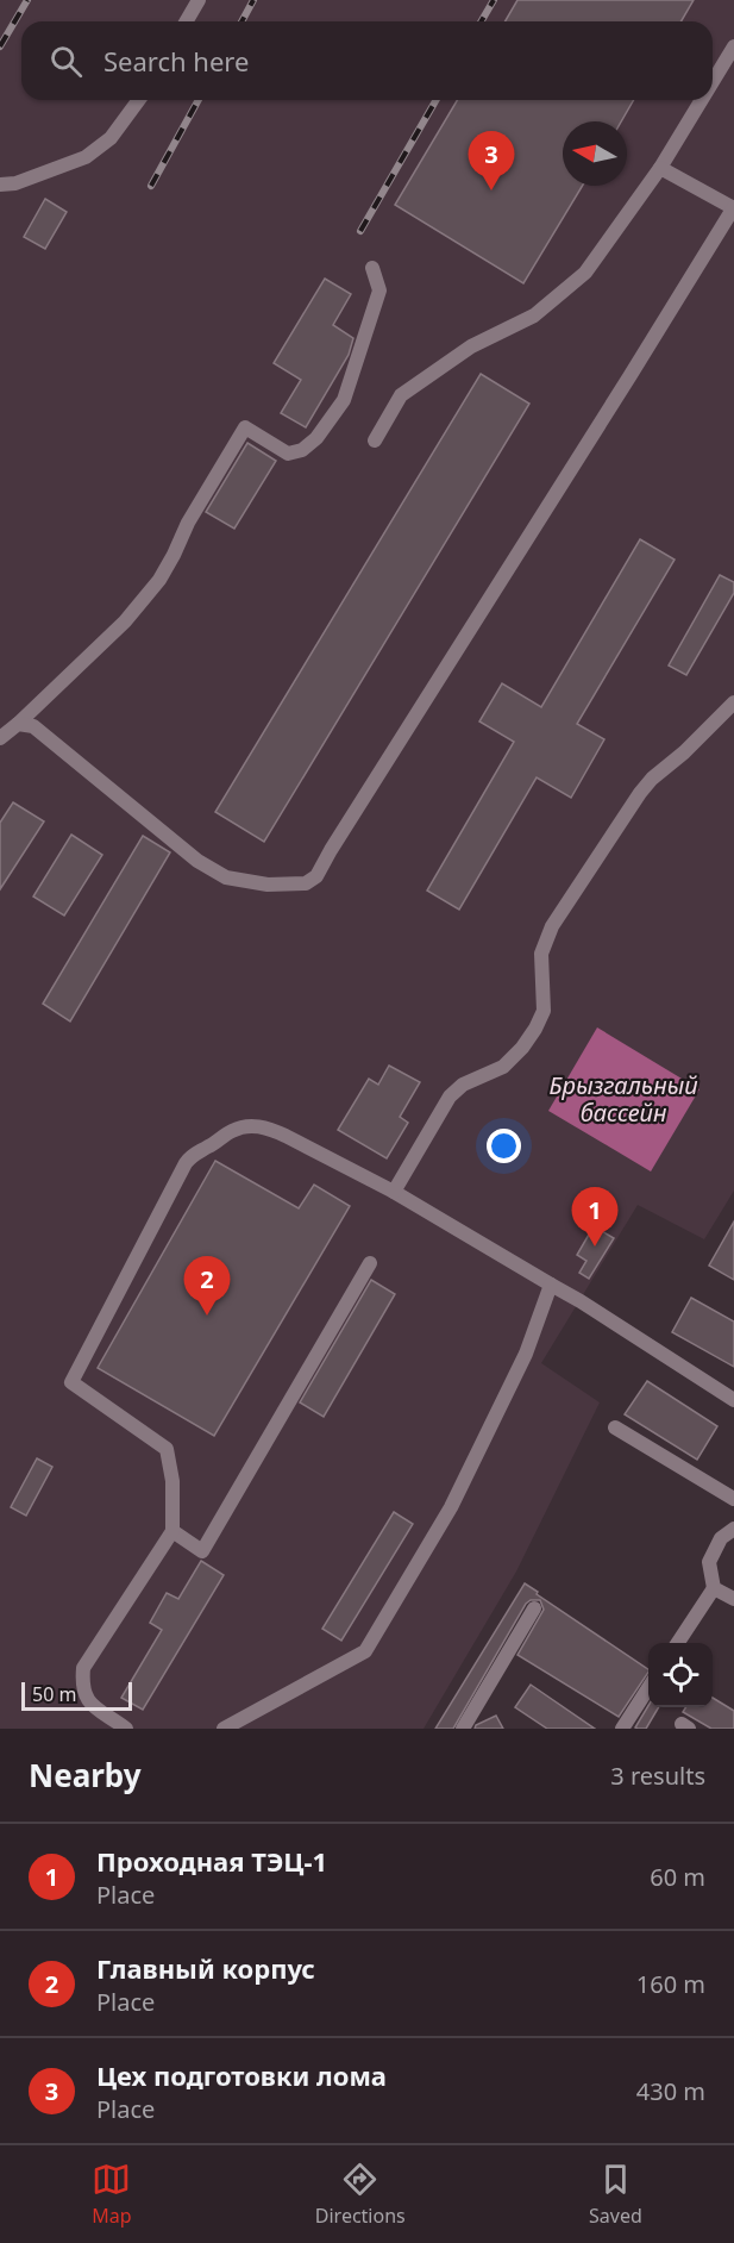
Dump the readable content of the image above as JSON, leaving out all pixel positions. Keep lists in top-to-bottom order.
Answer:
{
  "water": ["Брызгальный бассейн"],
  "scale_bar": "50 m",
  "north": "left",
  "page": {
    "search": "Search here",
    "pins": ["3", "1", "2"],
    "scale": "50 m",
    "heading": ["Nearby", "3 results"],
    "list": [
      {
        "mark": "1",
        "name": "Проходная ТЭЦ-1",
        "note": "Place",
        "value": "60 m"
      },
      {
        "mark": "2",
        "name": "Главный корпус",
        "note": "Place",
        "value": "160 m"
      },
      {
        "mark": "3",
        "name": "Цех подготовки лома",
        "note": "Place",
        "value": "430 m"
      }
    ],
    "nav": ["Map", "Directions", "Saved"]
  }
}
